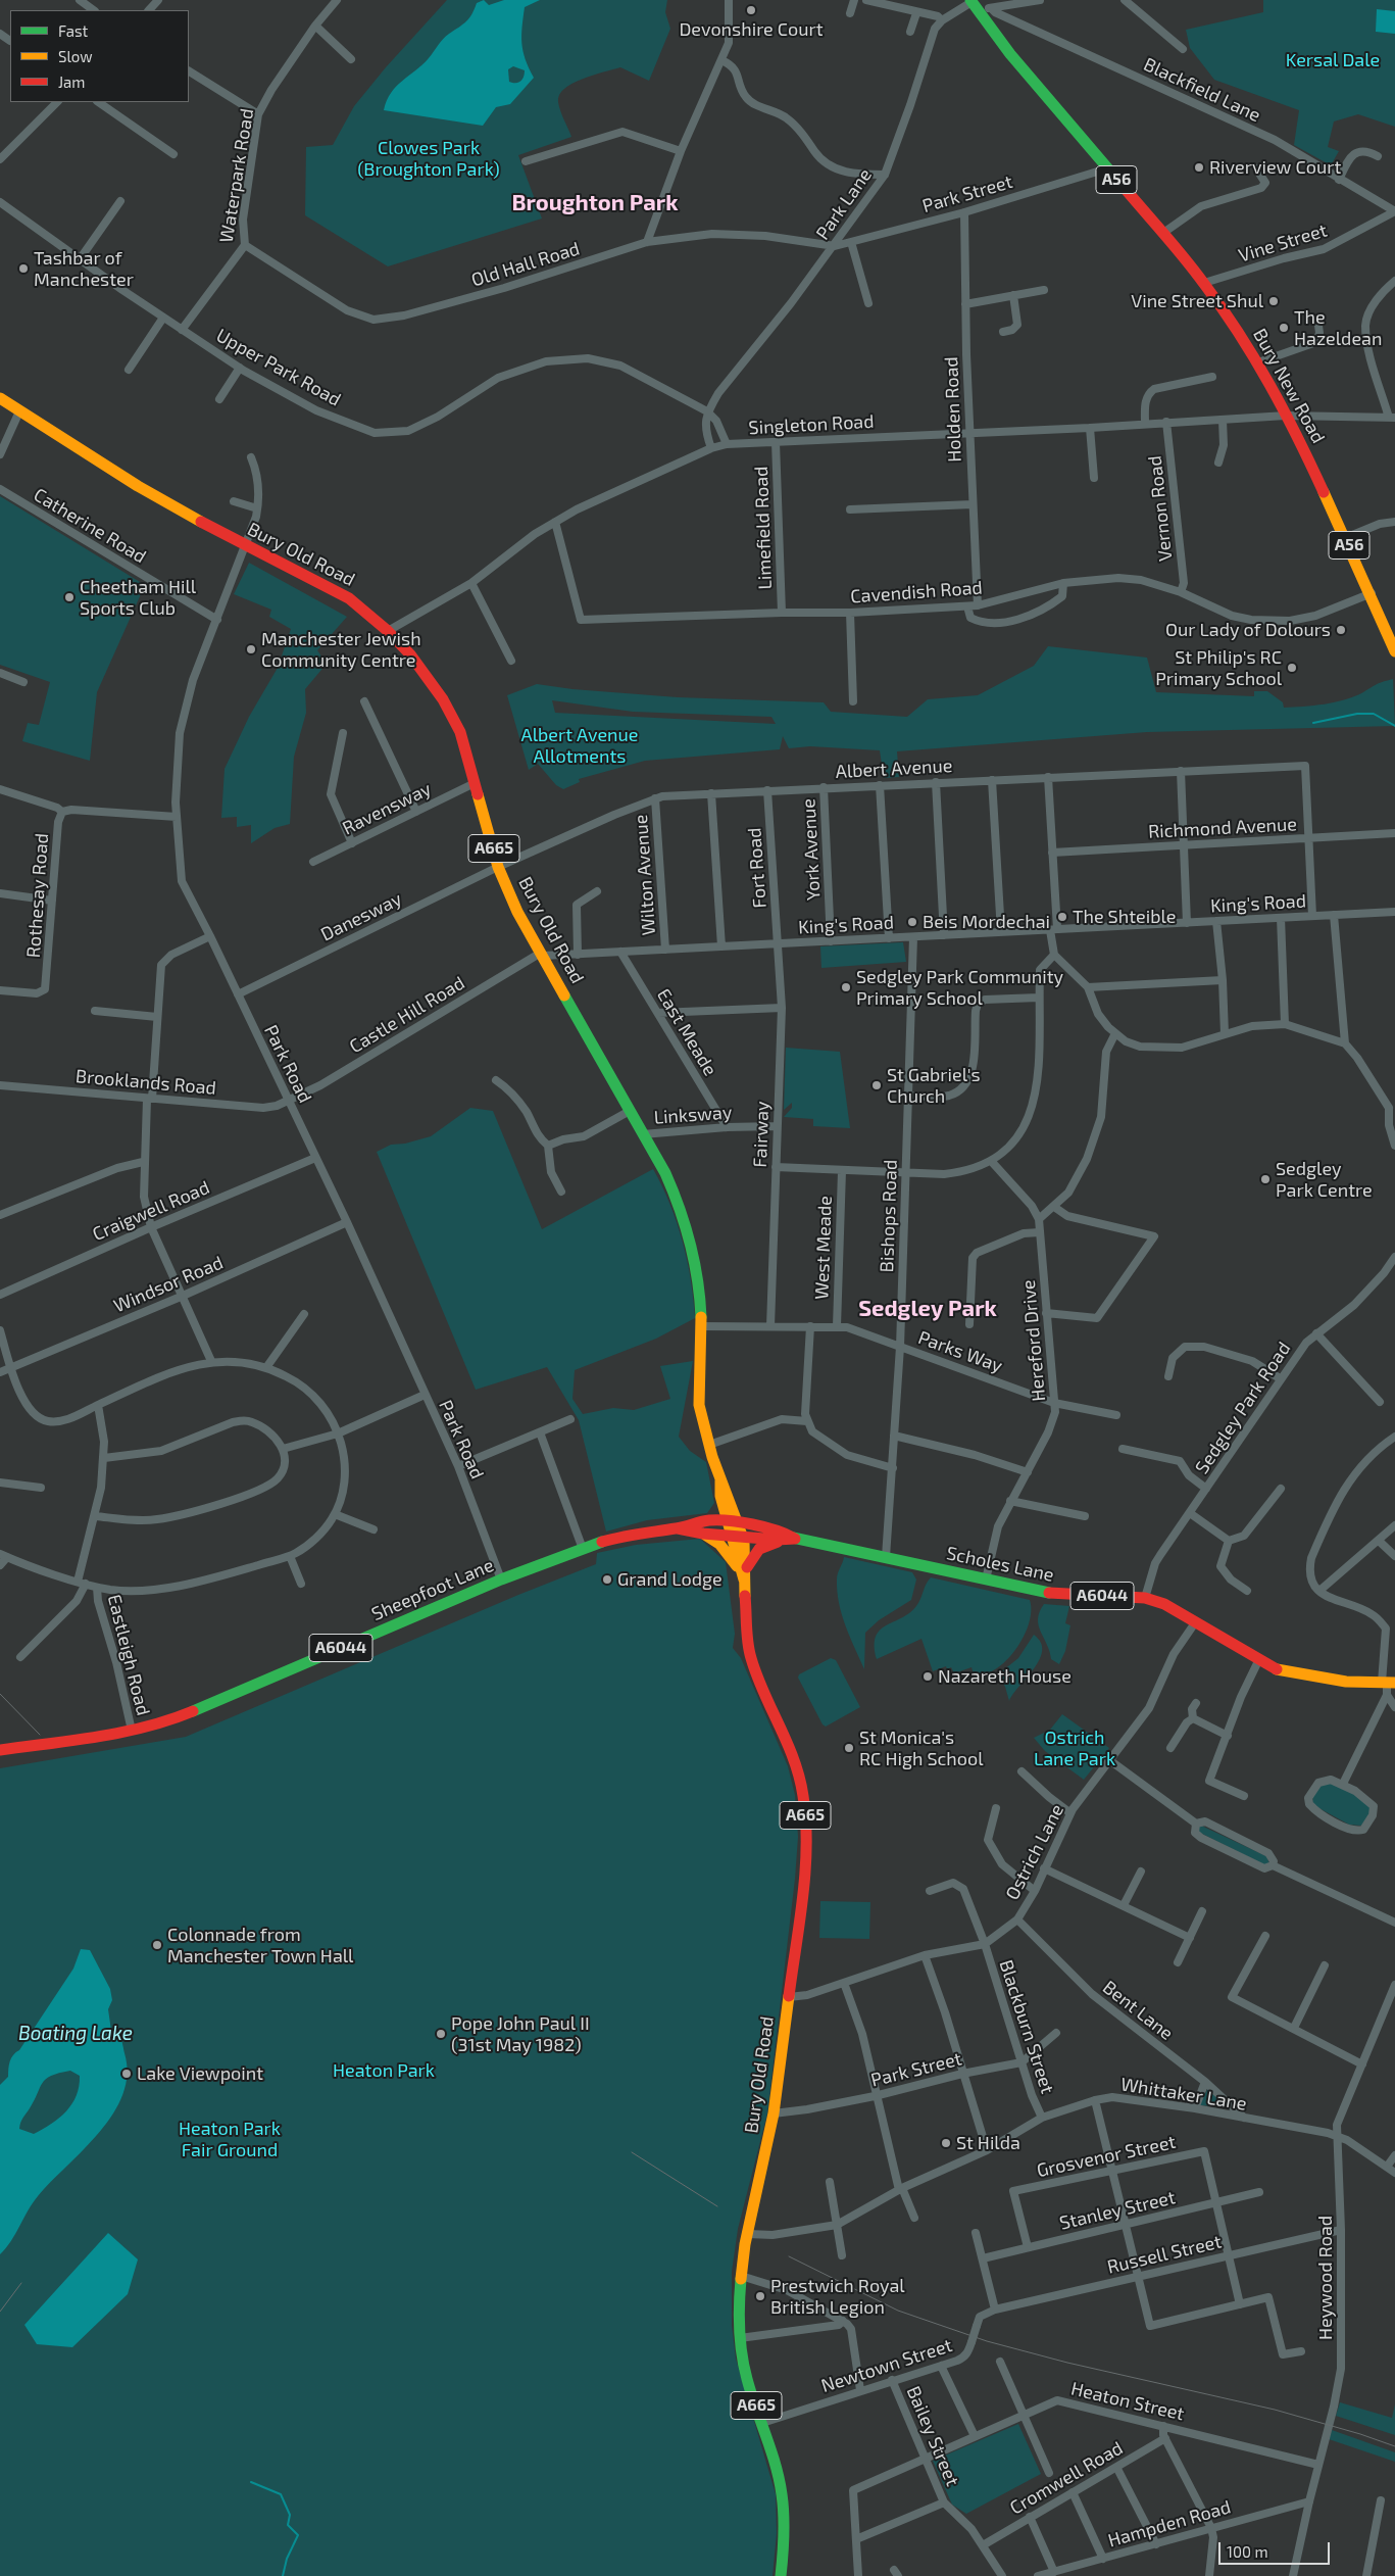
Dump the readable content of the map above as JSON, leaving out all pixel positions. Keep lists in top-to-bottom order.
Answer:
{
  "streets": {
    "main road": [
      "A56",
      "Bury New Road",
      "Bury Old Road",
      "A665",
      "Scholes Lane",
      "Sheepfoot Lane",
      "A6044"
    ],
    "street": [
      "Blackfield Lane",
      "Waterpark Road",
      "Park Street",
      "Park Lane",
      "Vine Street",
      "Old Hall Road",
      "Upper Park Road",
      "Holden Road",
      "Singleton Road",
      "Vernon Road",
      "Catherine Road",
      "Limefield Road",
      "Cavendish Road",
      "Albert Avenue",
      "Ravensway",
      "Richmond Avenue",
      "York Avenue",
      "Fort Road",
      "Wilton Avenue",
      "Rothesay Road",
      "King's Road",
      "Danesway",
      "Castle Hill Road",
      "East Meade",
      "Park Road",
      "Brooklands Road",
      "Linksway",
      "Fairway",
      "Craigwell Road",
      "Bishops Road",
      "West Meade",
      "Windsor Road",
      "Hereford Drive",
      "Parks Way",
      "Sedgley Park Road",
      "Eastleigh Road",
      "Ostrich Lane",
      "Bent Lane",
      "Blackburn Street",
      "Whittaker Lane",
      "Grosvenor Street",
      "Stanley Street",
      "Russell Street",
      "Heywood Road",
      "Newtown Street",
      "Heaton Street",
      "Bailey Street",
      "Cromwell Road",
      "Hampden Road"
    ]
  },
  "crossings": [
    ["Blackfield Lane", "Vine Street"],
    ["Waterpark Road", "Old Hall Road"],
    ["Waterpark Road", "Upper Park Road"],
    ["Park Street", "Park Lane"],
    ["Park Street", "Old Hall Road"],
    ["Park Street", "Bury New Road"],
    ["Park Street", "Holden Road"],
    ["Park Street", "Bury Old Road"],
    ["Park Street", "Blackburn Street"],
    ["Park Lane", "Old Hall Road"],
    ["Park Lane", "Upper Park Road"],
    ["Vine Street", "Bury New Road"],
    ["Upper Park Road", "Singleton Road"],
    ["Bury New Road", "Singleton Road"],
    ["Bury New Road", "Cavendish Road"],
    ["Holden Road", "Singleton Road"],
    ["Holden Road", "Cavendish Road"],
    ["Singleton Road", "Vernon Road"],
    ["Singleton Road", "Limefield Road"],
    ["Singleton Road", "Bury Old Road"],
    ["Singleton Road", "Cavendish Road"],
    ["Vernon Road", "Cavendish Road"],
    ["Catherine Road", "Park Road"],
    ["Limefield Road", "Cavendish Road"],
    ["Bury Old Road", "Albert Avenue"],
    ["Bury Old Road", "Ravensway"],
    ["Bury Old Road", "King's Road"],
    ["Bury Old Road", "Danesway"],
    ["Bury Old Road", "Castle Hill Road"],
    ["Bury Old Road", "Park Road"],
    ["Bury Old Road", "Linksway"],
    ["Bury Old Road", "Parks Way"],
    ["Bury Old Road", "Scholes Lane"],
    ["Bury Old Road", "Sheepfoot Lane"],
    ["Bury Old Road", "Ostrich Lane"],
    ["Bury Old Road", "Whittaker Lane"],
    ["Bury Old Road", "Newtown Street"],
    ["Albert Avenue", "Richmond Avenue"],
    ["Albert Avenue", "York Avenue"],
    ["Albert Avenue", "Fort Road"],
    ["Albert Avenue", "Wilton Avenue"],
    ["Albert Avenue", "Danesway"],
    ["York Avenue", "King's Road"],
    ["Fort Road", "King's Road"],
    ["Fort Road", "Fairway"],
    ["Wilton Avenue", "King's Road"],
    ["King's Road", "Castle Hill Road"],
    ["King's Road", "East Meade"],
    ["King's Road", "Fairway"],
    ["King's Road", "Bishops Road"],
    ["Danesway", "Park Road"],
    ["Castle Hill Road", "Park Road"],
    ["Castle Hill Road", "Brooklands Road"],
    ["East Meade", "Linksway"],
    ["Park Road", "Brooklands Road"],
    ["Park Road", "Craigwell Road"],
    ["Park Road", "Windsor Road"],
    ["Park Road", "Sheepfoot Lane"],
    ["Linksway", "Fairway"],
    ["Fairway", "Parks Way"],
    ["Bishops Road", "Parks Way"],
    ["Bishops Road", "Scholes Lane"],
    ["West Meade", "Parks Way"],
    ["Hereford Drive", "Parks Way"],
    ["Hereford Drive", "Scholes Lane"],
    ["Sedgley Park Road", "Scholes Lane"],
    ["Scholes Lane", "Sheepfoot Lane"],
    ["Scholes Lane", "Ostrich Lane"],
    ["Sheepfoot Lane", "Eastleigh Road"],
    ["Ostrich Lane", "Bent Lane"],
    ["Ostrich Lane", "Blackburn Street"],
    ["Bent Lane", "Whittaker Lane"],
    ["Blackburn Street", "Whittaker Lane"],
    ["Whittaker Lane", "Heywood Road"],
    ["Grosvenor Street", "Stanley Street"],
    ["Russell Street", "Heywood Road"],
    ["Russell Street", "Newtown Street"],
    ["Heywood Road", "Heaton Street"],
    ["Heywood Road", "Hampden Road"],
    ["Newtown Street", "Bailey Street"],
    ["Heaton Street", "Bailey Street"],
    ["Bailey Street", "Cromwell Road"]
  ],
  "districts": ["Broughton Park", "Sedgley Park"],
  "water": ["Boating Lake"],
  "parks": [
    "Kersal Dale",
    "Clowes Park (Broughton Park)",
    "Albert Avenue Allotments",
    "Ostrich Lane Park",
    "Heaton Park",
    "Heaton Park Fair Ground"
  ],
  "places": [
    "Devonshire Court",
    "Riverview Court",
    "Tashbar of Manchester",
    "Vine Street Shul",
    "The Hazeldean",
    "Cheetham Hill Sports Club",
    "Our Lady of Dolours",
    "Manchester Jewish Community Centre",
    "St Philip's RC Primary School",
    "The Shteible",
    "Beis Mordechai",
    "Sedgley Park Community Primary School",
    "St Gabriel's Church",
    "Sedgley Park Centre",
    "Grand Lodge",
    "Nazareth House",
    "St Monica's RC High School",
    "Colonnade from Manchester Town Hall",
    "Pope John Paul II (31st May 1982)",
    "Lake Viewpoint",
    "St Hilda",
    "Prestwich Royal British Legion"
  ],
  "legend": ["Fast", "Slow", "Jam"],
  "scale_bar": "100 m"
}
